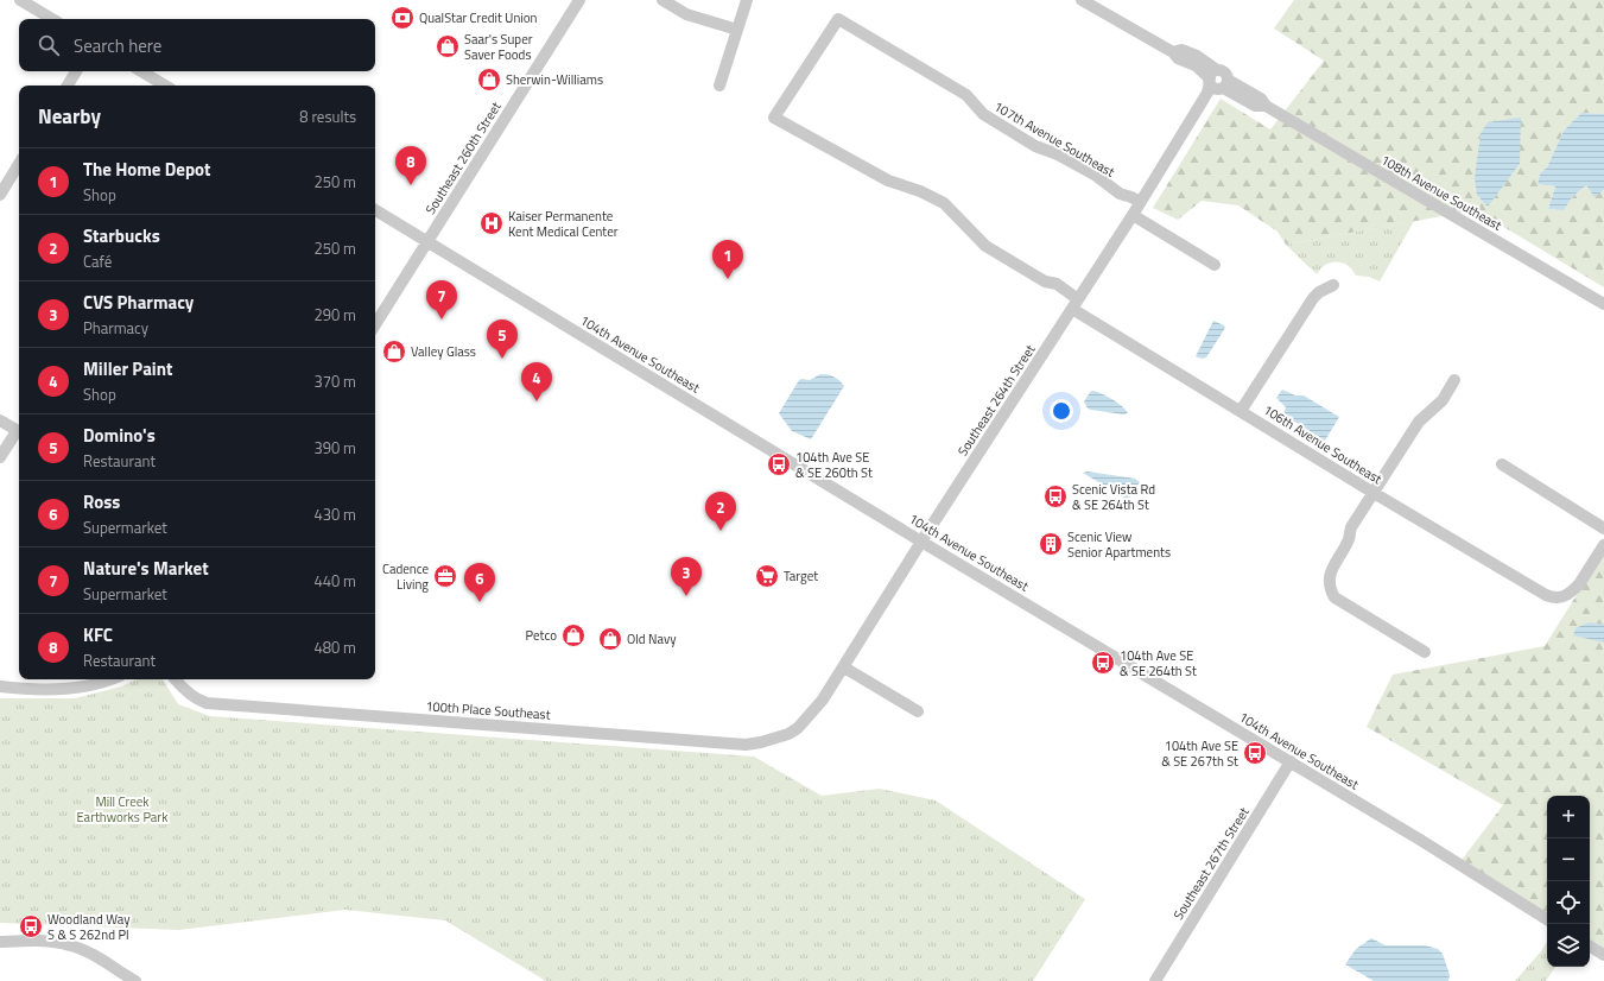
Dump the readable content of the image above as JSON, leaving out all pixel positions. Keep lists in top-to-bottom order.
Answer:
{
  "streets": {
    "street": [
      "107th Avenue Southeast",
      "Southeast 260th Street",
      "108th Avenue Southeast",
      "104th Avenue Southeast",
      "Southeast 264th Street",
      "106th Avenue Southeast",
      "100th Place Southeast",
      "Southeast 267th Street"
    ]
  },
  "crossings": [
    ["107th Avenue Southeast", "Southeast 264th Street"],
    ["107th Avenue Southeast", "106th Avenue Southeast"],
    ["Southeast 260th Street", "104th Avenue Southeast"],
    ["108th Avenue Southeast", "Southeast 264th Street"],
    ["104th Avenue Southeast", "Southeast 264th Street"],
    ["104th Avenue Southeast", "Southeast 267th Street"],
    ["Southeast 264th Street", "106th Avenue Southeast"],
    ["Southeast 264th Street", "100th Place Southeast"]
  ],
  "parks": ["Mill Creek Earthworks Park"],
  "places": {
    "bank": ["QualStar Credit Union"],
    "shop": [
      "Saar's Super Saver Foods",
      "Sherwin-Williams",
      "Valley Glass",
      "Petco",
      "Old Navy"
    ],
    "hospital": ["Kaiser Permanente Kent Medical Center"],
    "bus stop": [
      "104th Ave SE & SE 260th St",
      "Scenic Vista Rd & SE 264th St",
      "104th Ave SE & SE 264th St",
      "104th Ave SE & SE 267th St",
      "Woodland Way S & S 262nd Pl"
    ],
    "building": ["Scenic View Senior Apartments"],
    "office": ["Cadence Living"],
    "supermarket": ["Target"]
  },
  "page": {
    "search": "Search here",
    "heading": ["Nearby", "8 results"],
    "pins": [
      "8",
      "1",
      "7",
      "5",
      "4",
      "2",
      "3",
      "6"
    ],
    "list": [
      {
        "mark": "1",
        "name": "The Home Depot",
        "note": "Shop",
        "value": "250 m"
      },
      {
        "mark": "2",
        "name": "Starbucks",
        "note": "Café",
        "value": "250 m"
      },
      {
        "mark": "3",
        "name": "CVS Pharmacy",
        "note": "Pharmacy",
        "value": "290 m"
      },
      {
        "mark": "4",
        "name": "Miller Paint",
        "note": "Shop",
        "value": "370 m"
      },
      {
        "mark": "5",
        "name": "Domino's",
        "note": "Restaurant",
        "value": "390 m"
      },
      {
        "mark": "6",
        "name": "Ross",
        "note": "Supermarket",
        "value": "430 m"
      },
      {
        "mark": "7",
        "name": "Nature's Market",
        "note": "Supermarket",
        "value": "440 m"
      },
      {
        "mark": "8",
        "name": "KFC",
        "note": "Restaurant",
        "value": "480 m"
      }
    ],
    "map_buttons": ["+", "−"]
  }
}
